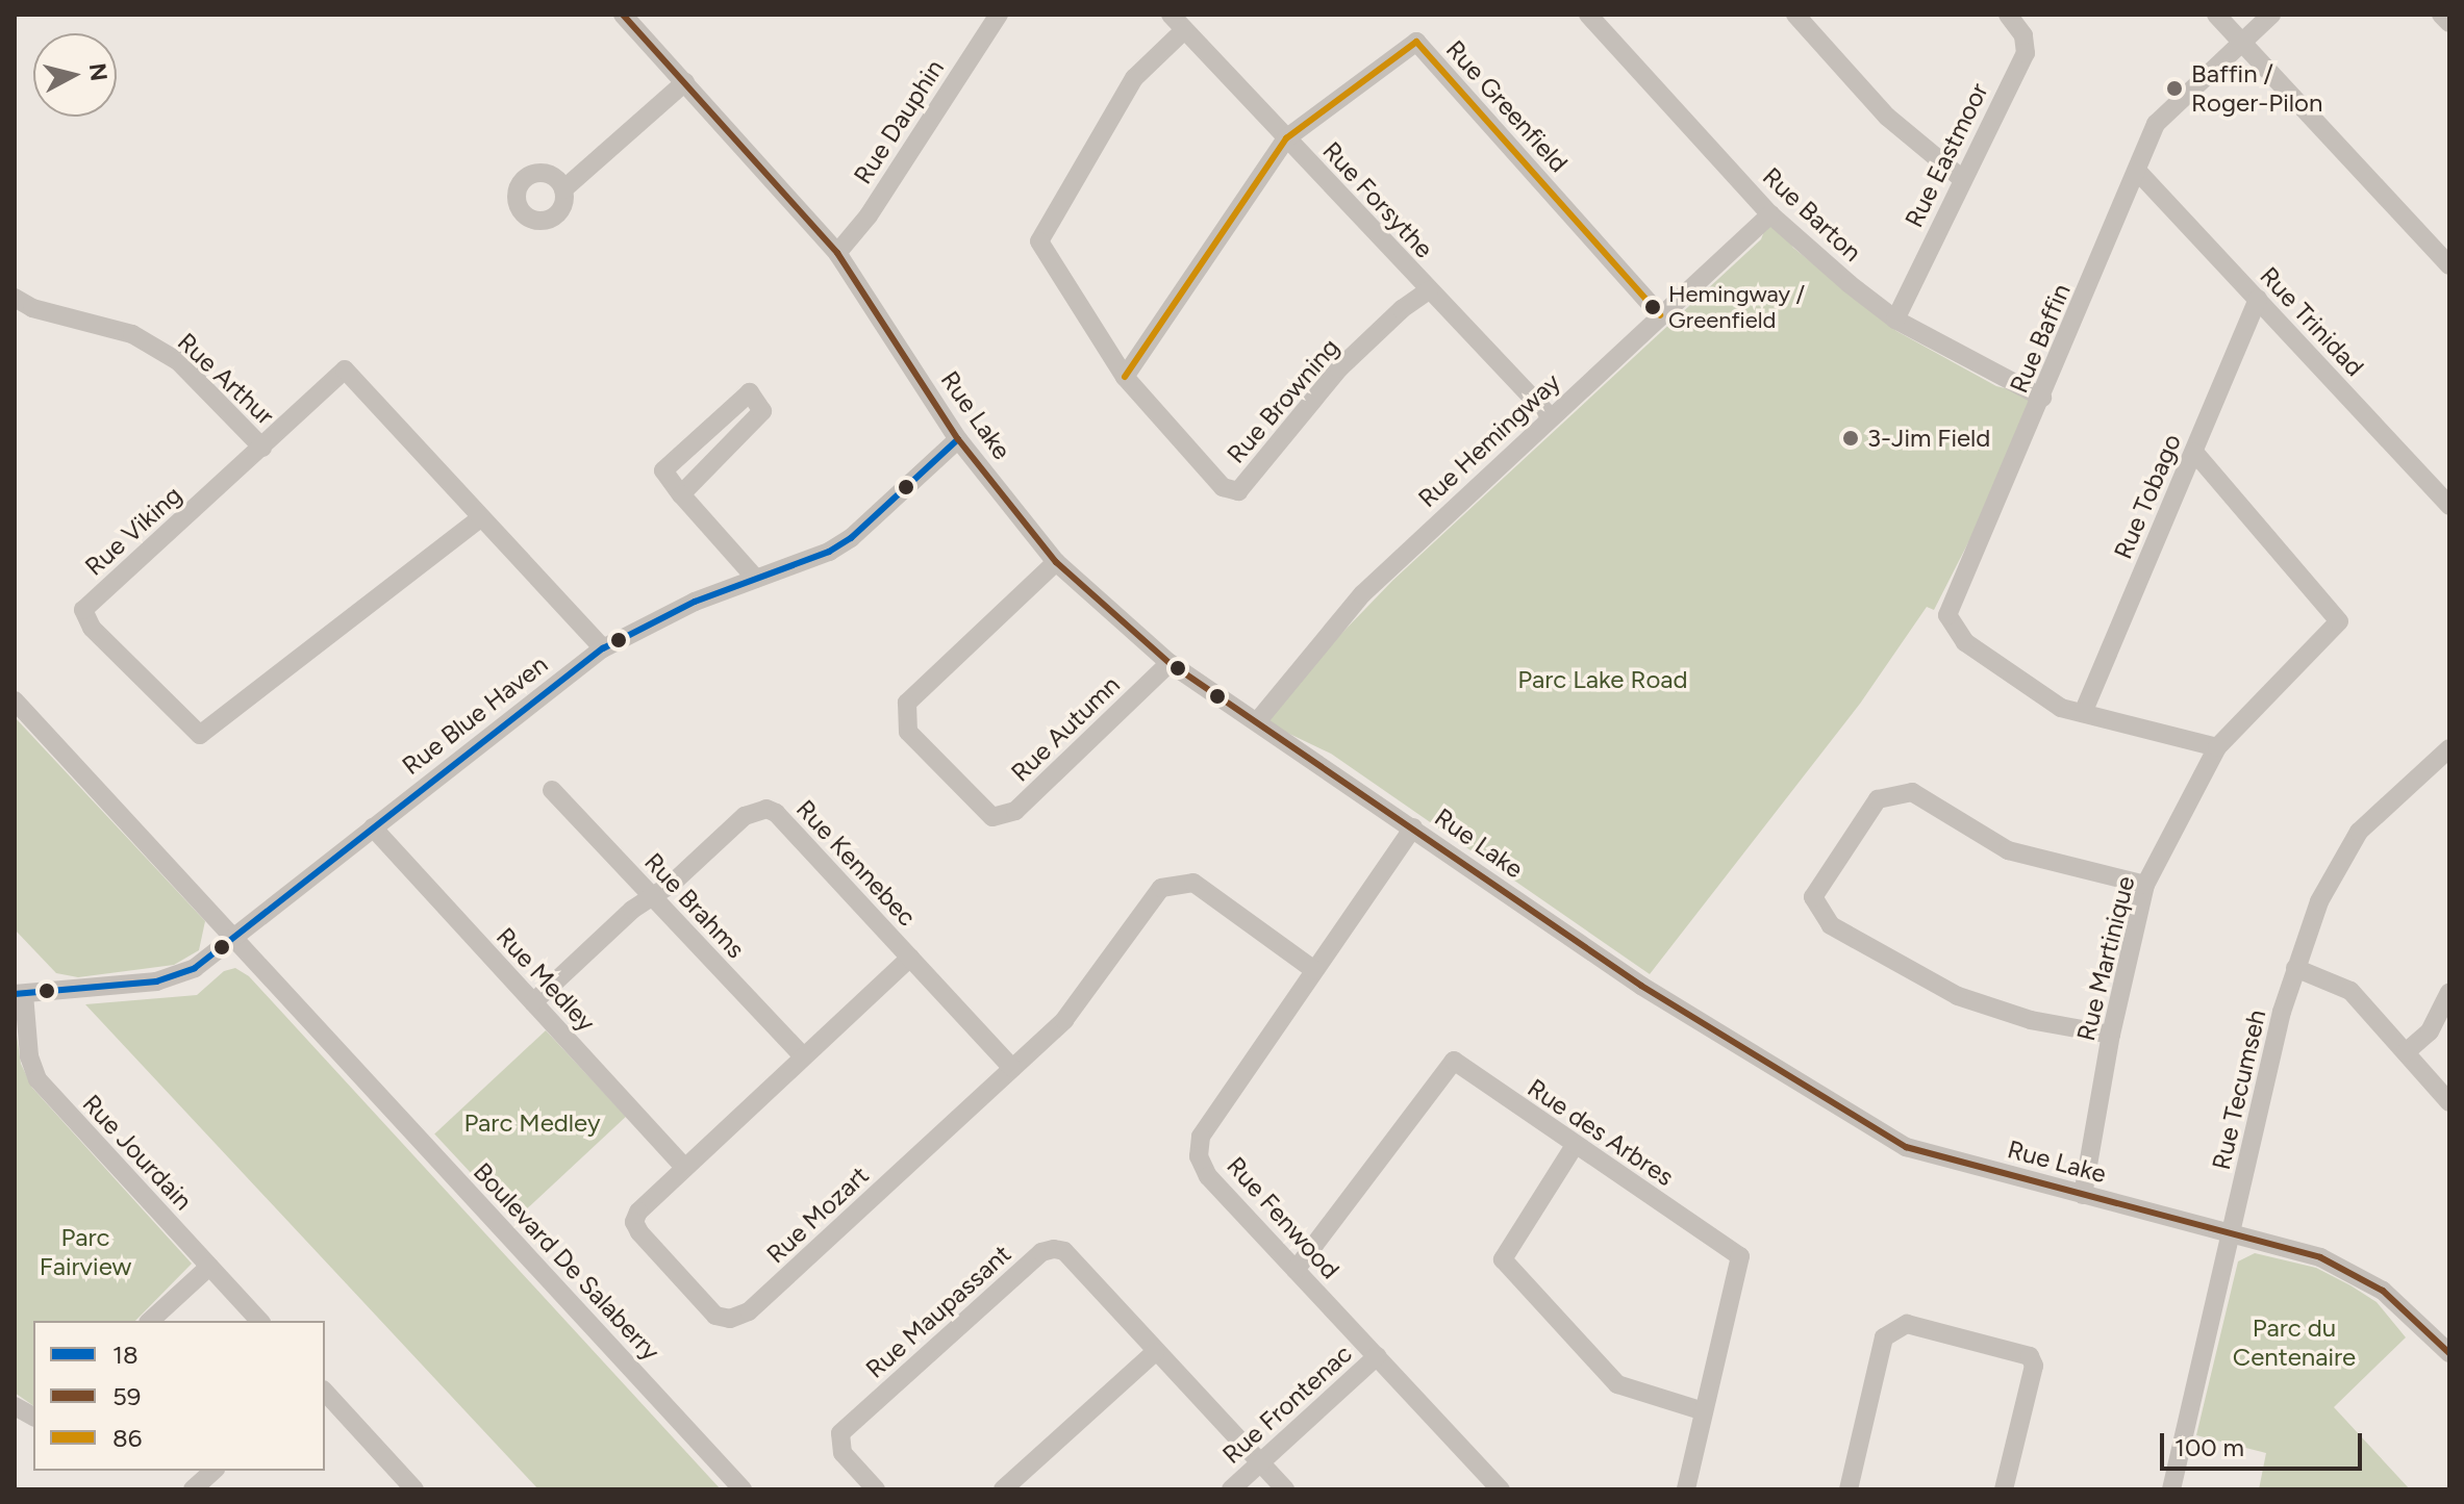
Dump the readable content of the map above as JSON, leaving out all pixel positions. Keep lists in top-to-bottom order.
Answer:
{
  "streets": {
    "street": [
      "Rue Greenfield",
      "Rue Dauphin",
      "Rue Eastmoor",
      "Rue Forsythe",
      "Rue Barton",
      "Rue Trinidad",
      "Rue Baffin",
      "Rue Arthur",
      "Rue Browning",
      "Rue Lake",
      "Rue Hemingway",
      "Rue Tobago",
      "Rue Viking",
      "Rue Blue Haven",
      "Rue Autumn",
      "Rue Kennebec",
      "Rue Brahms",
      "Rue Martinique",
      "Rue Medley",
      "Rue Tecumseh",
      "Rue des Arbres",
      "Rue Jourdain",
      "Rue Mozart",
      "Rue Fenwood",
      "Boulevard De Salaberry",
      "Rue Maupassant",
      "Rue Frontenac"
    ]
  },
  "crossings": [
    ["Rue Greenfield", "Rue Forsythe"],
    ["Rue Greenfield", "Rue Browning"],
    ["Rue Greenfield", "Rue Hemingway"],
    ["Rue Dauphin", "Rue Lake"],
    ["Rue Eastmoor", "Rue Barton"],
    ["Rue Forsythe", "Rue Browning"],
    ["Rue Forsythe", "Rue Hemingway"],
    ["Rue Barton", "Rue Baffin"],
    ["Rue Barton", "Rue Hemingway"],
    ["Rue Trinidad", "Rue Baffin"],
    ["Rue Trinidad", "Rue Tobago"],
    ["Rue Baffin", "Rue Tobago"],
    ["Rue Baffin", "Rue Martinique"],
    ["Rue Arthur", "Rue Viking"],
    ["Rue Lake", "Rue Hemingway"],
    ["Rue Lake", "Rue Blue Haven"],
    ["Rue Lake", "Rue Autumn"],
    ["Rue Lake", "Rue Martinique"],
    ["Rue Lake", "Rue Tecumseh"],
    ["Rue Lake", "Rue Fenwood"],
    ["Rue Tobago", "Rue Martinique"],
    ["Rue Viking", "Rue Blue Haven"],
    ["Rue Blue Haven", "Rue Medley"],
    ["Rue Blue Haven", "Rue Jourdain"],
    ["Rue Blue Haven", "Boulevard De Salaberry"],
    ["Rue Kennebec", "Rue Brahms"],
    ["Rue Kennebec", "Rue Medley"],
    ["Rue Kennebec", "Rue Mozart"],
    ["Rue Brahms", "Rue Mozart"],
    ["Rue Medley", "Rue Mozart"],
    ["Rue des Arbres", "Rue Fenwood"],
    ["Rue Mozart", "Rue Fenwood"],
    ["Rue Fenwood", "Rue Frontenac"],
    ["Rue Maupassant", "Rue Frontenac"]
  ],
  "parks": [
    "Parc Lake Road",
    "Parc Medley",
    "Parc Fairview",
    "Parc du Centenaire"
  ],
  "places": ["Baffin / Roger-Pilon", "Hemingway / Greenfield", "3-Jim Field"],
  "lines": ["transit line 59", "transit line 86", "transit line 18"],
  "legend": ["18", "59", "86"],
  "scale_bar": "100 m",
  "north": "right"
}
